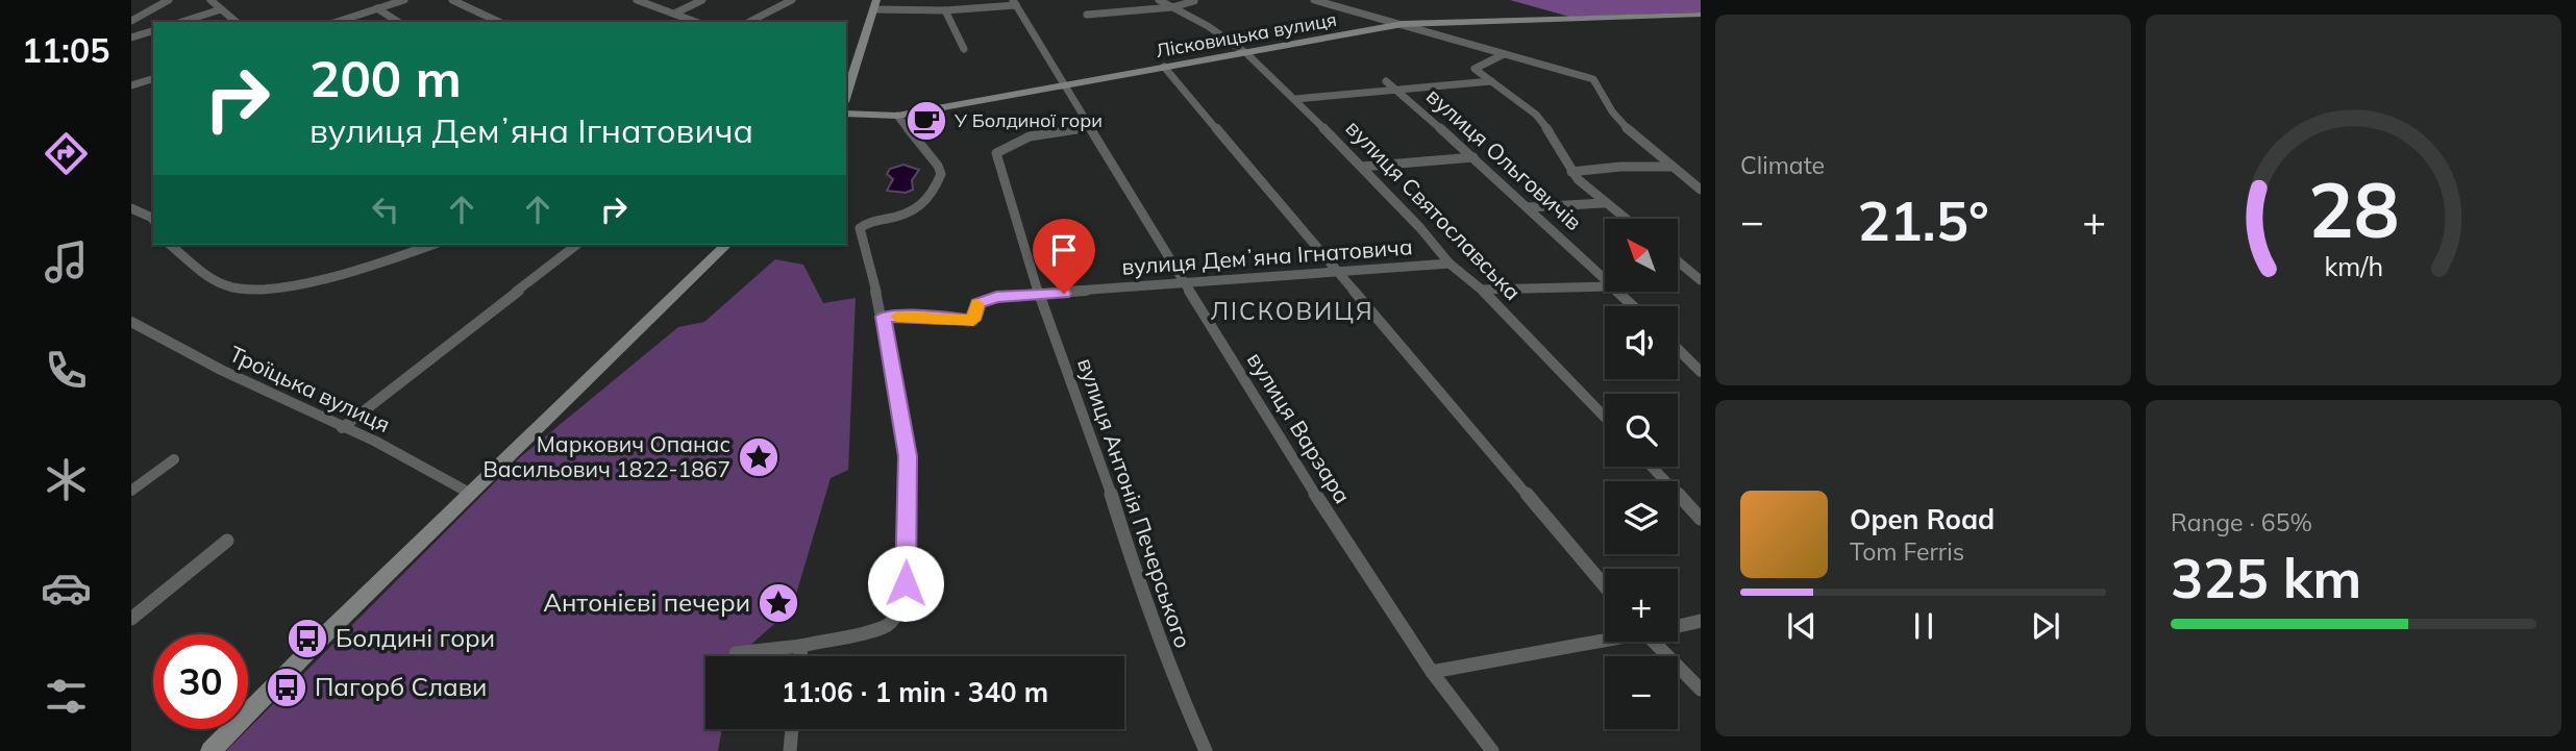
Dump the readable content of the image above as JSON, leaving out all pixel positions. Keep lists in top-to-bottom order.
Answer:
{
  "streets": {
    "main road": ["Лісковицька вулиця"],
    "street": [
      "вулиця Ольговичів",
      "вулиця Святославська",
      "вулиця Демʼяна Ігнатовича",
      "Троїцька вулиця",
      "вулиця Варзара",
      "вулиця Антонія Печерського"
    ]
  },
  "crossings": [
    ["Лісковицька вулиця", "вулиця Святославська"],
    ["Лісковицька вулиця", "вулиця Варзара"],
    ["вулиця Ольговичів", "вулиця Святославська"],
    ["вулиця Святославська", "вулиця Демʼяна Ігнатовича"],
    ["вулиця Демʼяна Ігнатовича", "вулиця Варзара"],
    ["вулиця Демʼяна Ігнатовича", "вулиця Антонія Печерського"],
    ["вулиця Варзара", "вулиця Антонія Печерського"]
  ],
  "districts": ["ЛІСКОВИЦЯ"],
  "places": {
    "cafe": ["У Болдиної гори"],
    "place": ["Маркович Опанас Васильович 1822-1867", "Антонієві печери"],
    "bus stop": ["Болдині гори", "Пагорб Слави"]
  },
  "north": "top left",
  "page": {
    "tabs": "11:05",
    "tile": [
      "Climate",
      ["Range · 65%", "325 km"]
    ],
    "turn": ["200 m", "вулиця Демʼяна Ігнатовича"],
    "heat": ["−", "21.5°", "+"],
    "map_buttons": ["+", "−"],
    "song": ["Open Road", "Tom Ferris"],
    "limit": "30",
    "trip": "11:06 · 1 min · 340 m",
    "gauge": ["28", "km/h"]
  }
}
